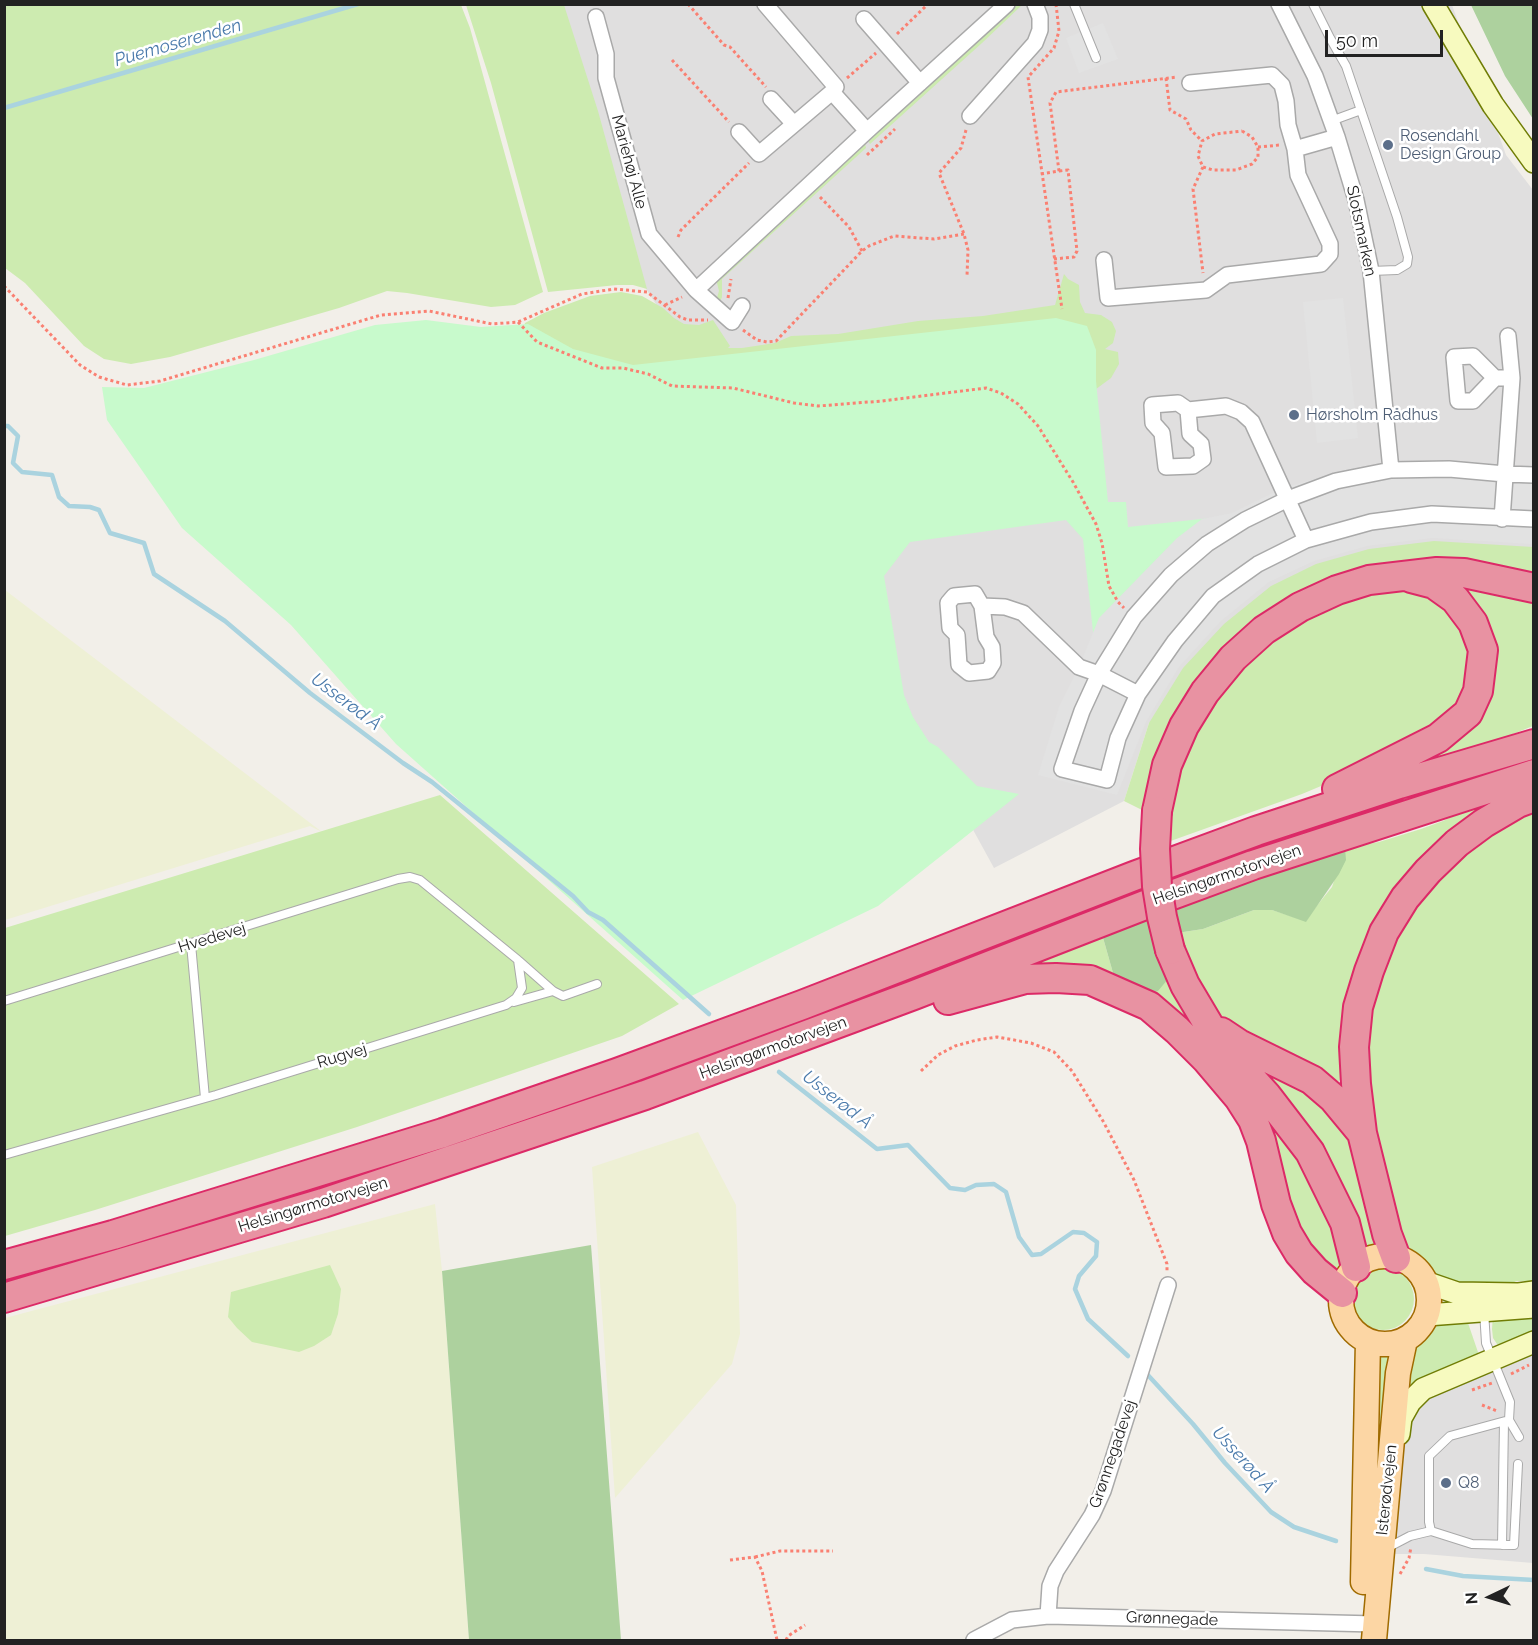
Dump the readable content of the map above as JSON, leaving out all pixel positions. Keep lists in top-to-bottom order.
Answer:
{
  "streets": {
    "highway": ["Helsingørmotorvejen"],
    "main road": ["Isterødvejen"],
    "street": [
      "Mariehøj Alle",
      "Slotsmarken",
      "Grønnegadevej",
      "Grønnegade"
    ],
    "lane": ["Hvedevej", "Rugvej"]
  },
  "crossings": [
    ["Grønnegadevej", "Grønnegade"],
    ["Isterødvejen", "Grønnegade"]
  ],
  "water": ["Puemoserenden", "Usserød Å"],
  "places": ["Rosendahl Design Group", "Hørsholm Rådhus", "Q8"],
  "scale_bar": "50 m",
  "north": "left"
}
